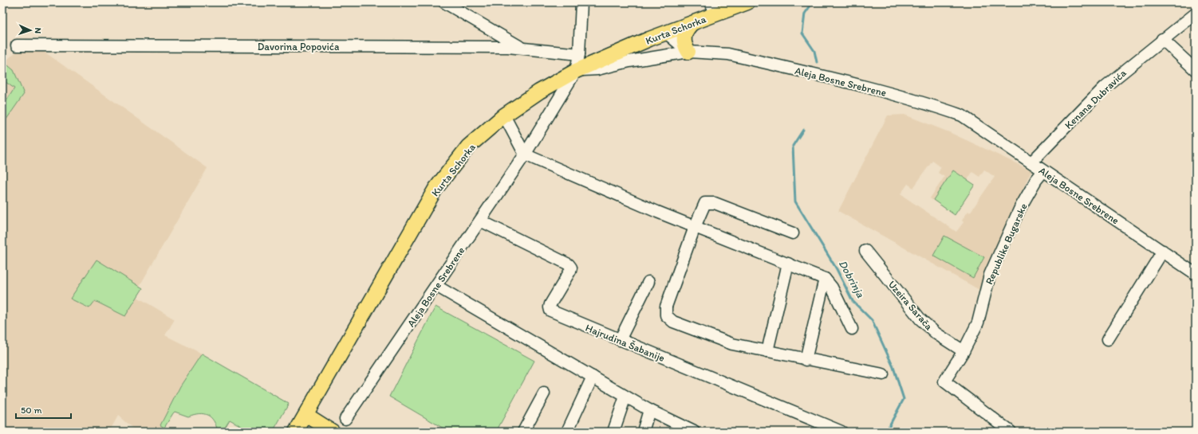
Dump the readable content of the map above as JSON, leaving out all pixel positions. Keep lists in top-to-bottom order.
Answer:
{
  "streets": {
    "main road": ["Kurta Schorka"],
    "street": [
      "Davorina Popovića",
      "Aleja Bosne Srebrene",
      "Kenana Dubravića",
      "Republike Bugarske",
      "Uzeira Sarača",
      "Hajrudina Šabanije"
    ]
  },
  "crossings": [
    ["Kurta Schorka", "Aleja Bosne Srebrene"],
    ["Aleja Bosne Srebrene", "Kenana Dubravića"],
    ["Aleja Bosne Srebrene", "Republike Bugarske"],
    ["Aleja Bosne Srebrene", "Hajrudina Šabanije"],
    ["Republike Bugarske", "Uzeira Sarača"]
  ],
  "water": ["Dobrinja"],
  "scale_bar": "50 m",
  "north": "right"
}
